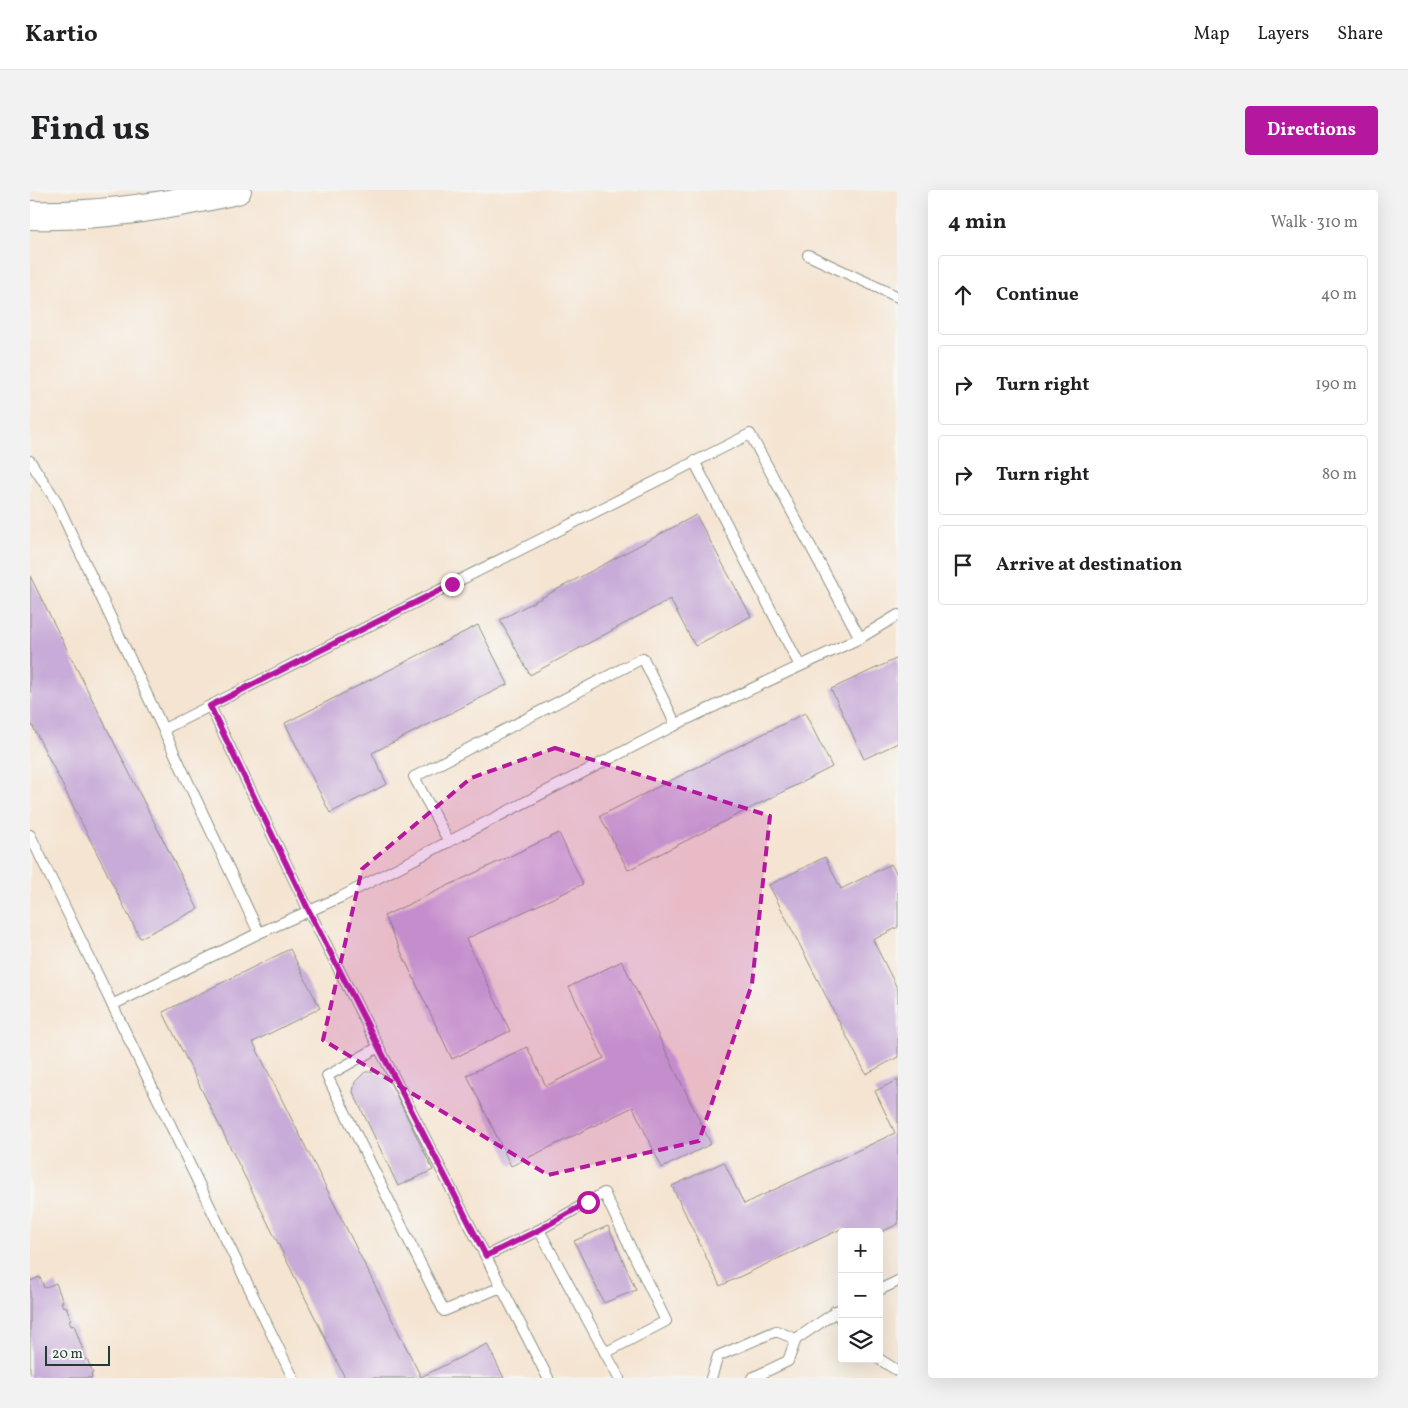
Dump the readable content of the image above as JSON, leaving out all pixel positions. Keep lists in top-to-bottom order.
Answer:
{
  "scale_bar": "20 m",
  "page": {
    "header": "Kartio",
    "nav": ["Map", "Layers", "Share"],
    "title": "Find us",
    "buttons": "Directions",
    "heading": ["4 min", "Walk · 310 m"],
    "list": [
      ["Continue", "40 m"],
      ["Turn right", "190 m"],
      ["Turn right", "80 m"],
      "Arrive at destination"
    ],
    "map_buttons": ["+", "−"],
    "scale": "20 m"
  }
}
